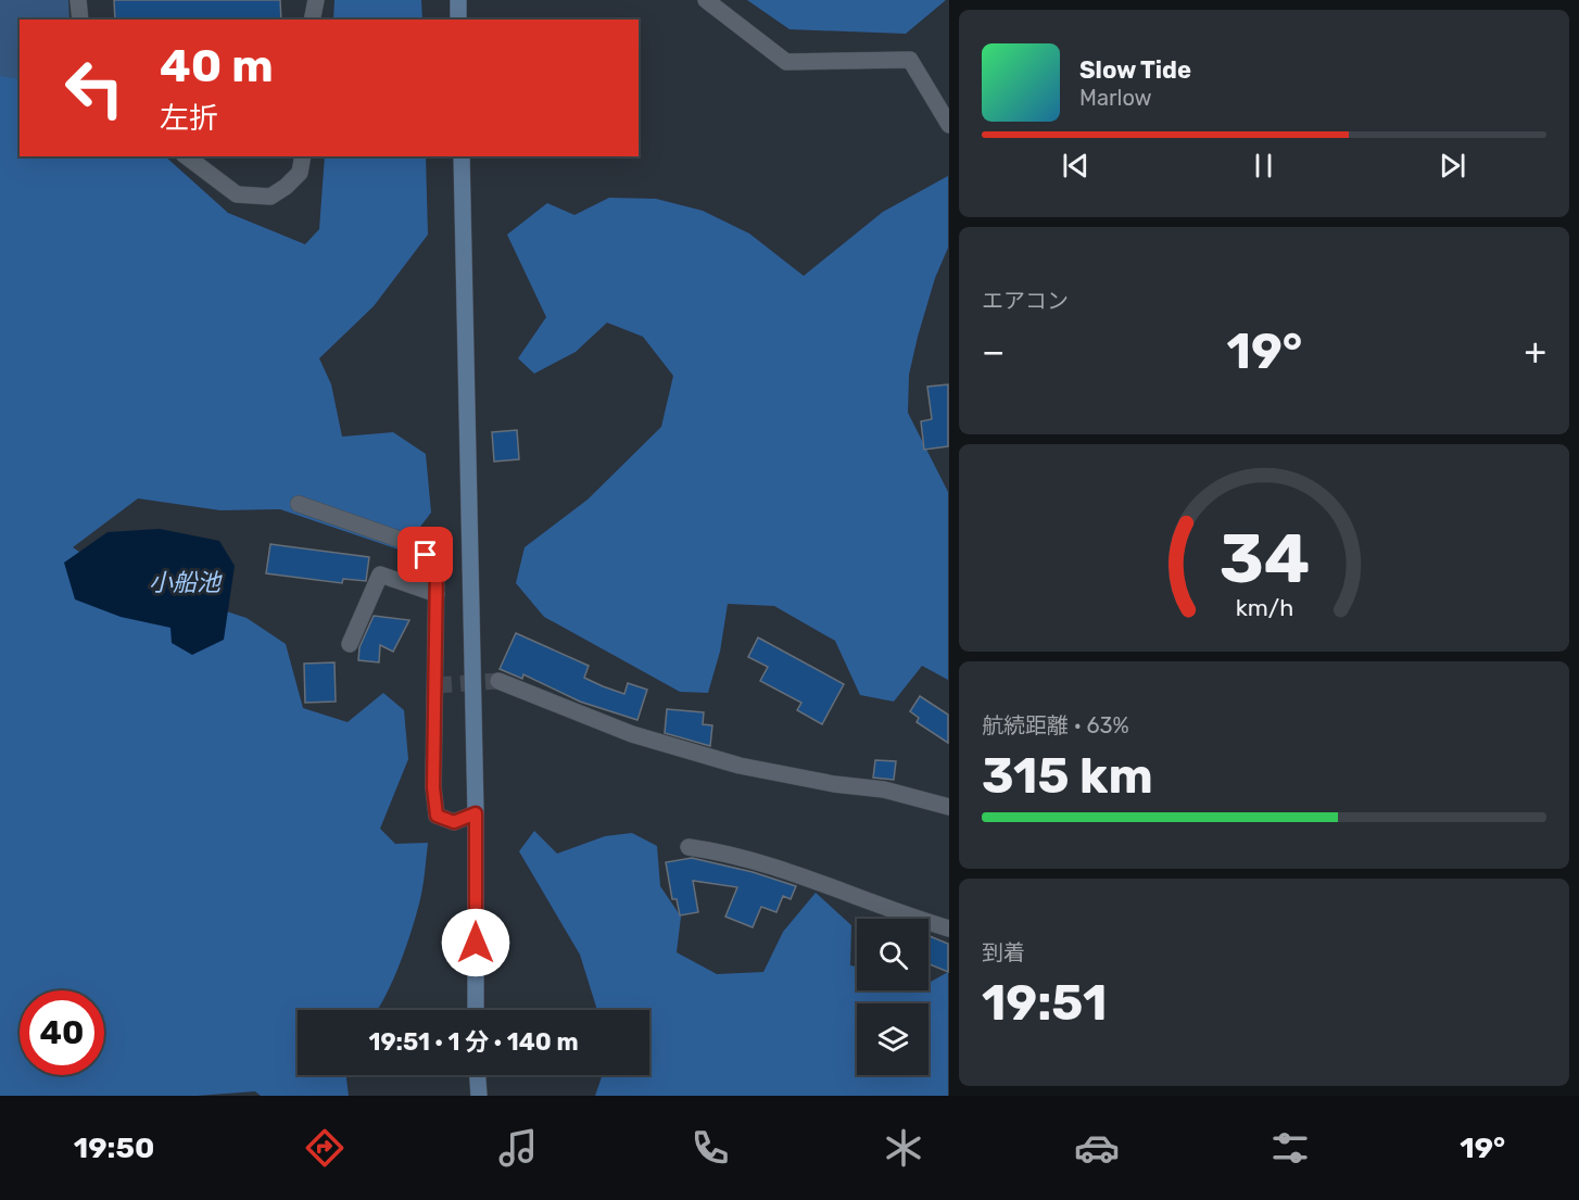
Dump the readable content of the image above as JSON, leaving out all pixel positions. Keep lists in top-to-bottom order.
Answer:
{
  "water": ["小船池"],
  "page": {
    "turn": ["40 m", "左折"],
    "song": ["Slow Tide", "Marlow"],
    "tile": [
      "エアコン",
      ["航続距離 · 63%", "315 km"],
      ["到着", "19:51"]
    ],
    "heat": ["−", "19°", "+"],
    "limit": "40",
    "trip": "19:51 · 1 分 · 140 m",
    "tabs": ["19:50", "19°"],
    "gauge": ["34", "km/h"]
  }
}
